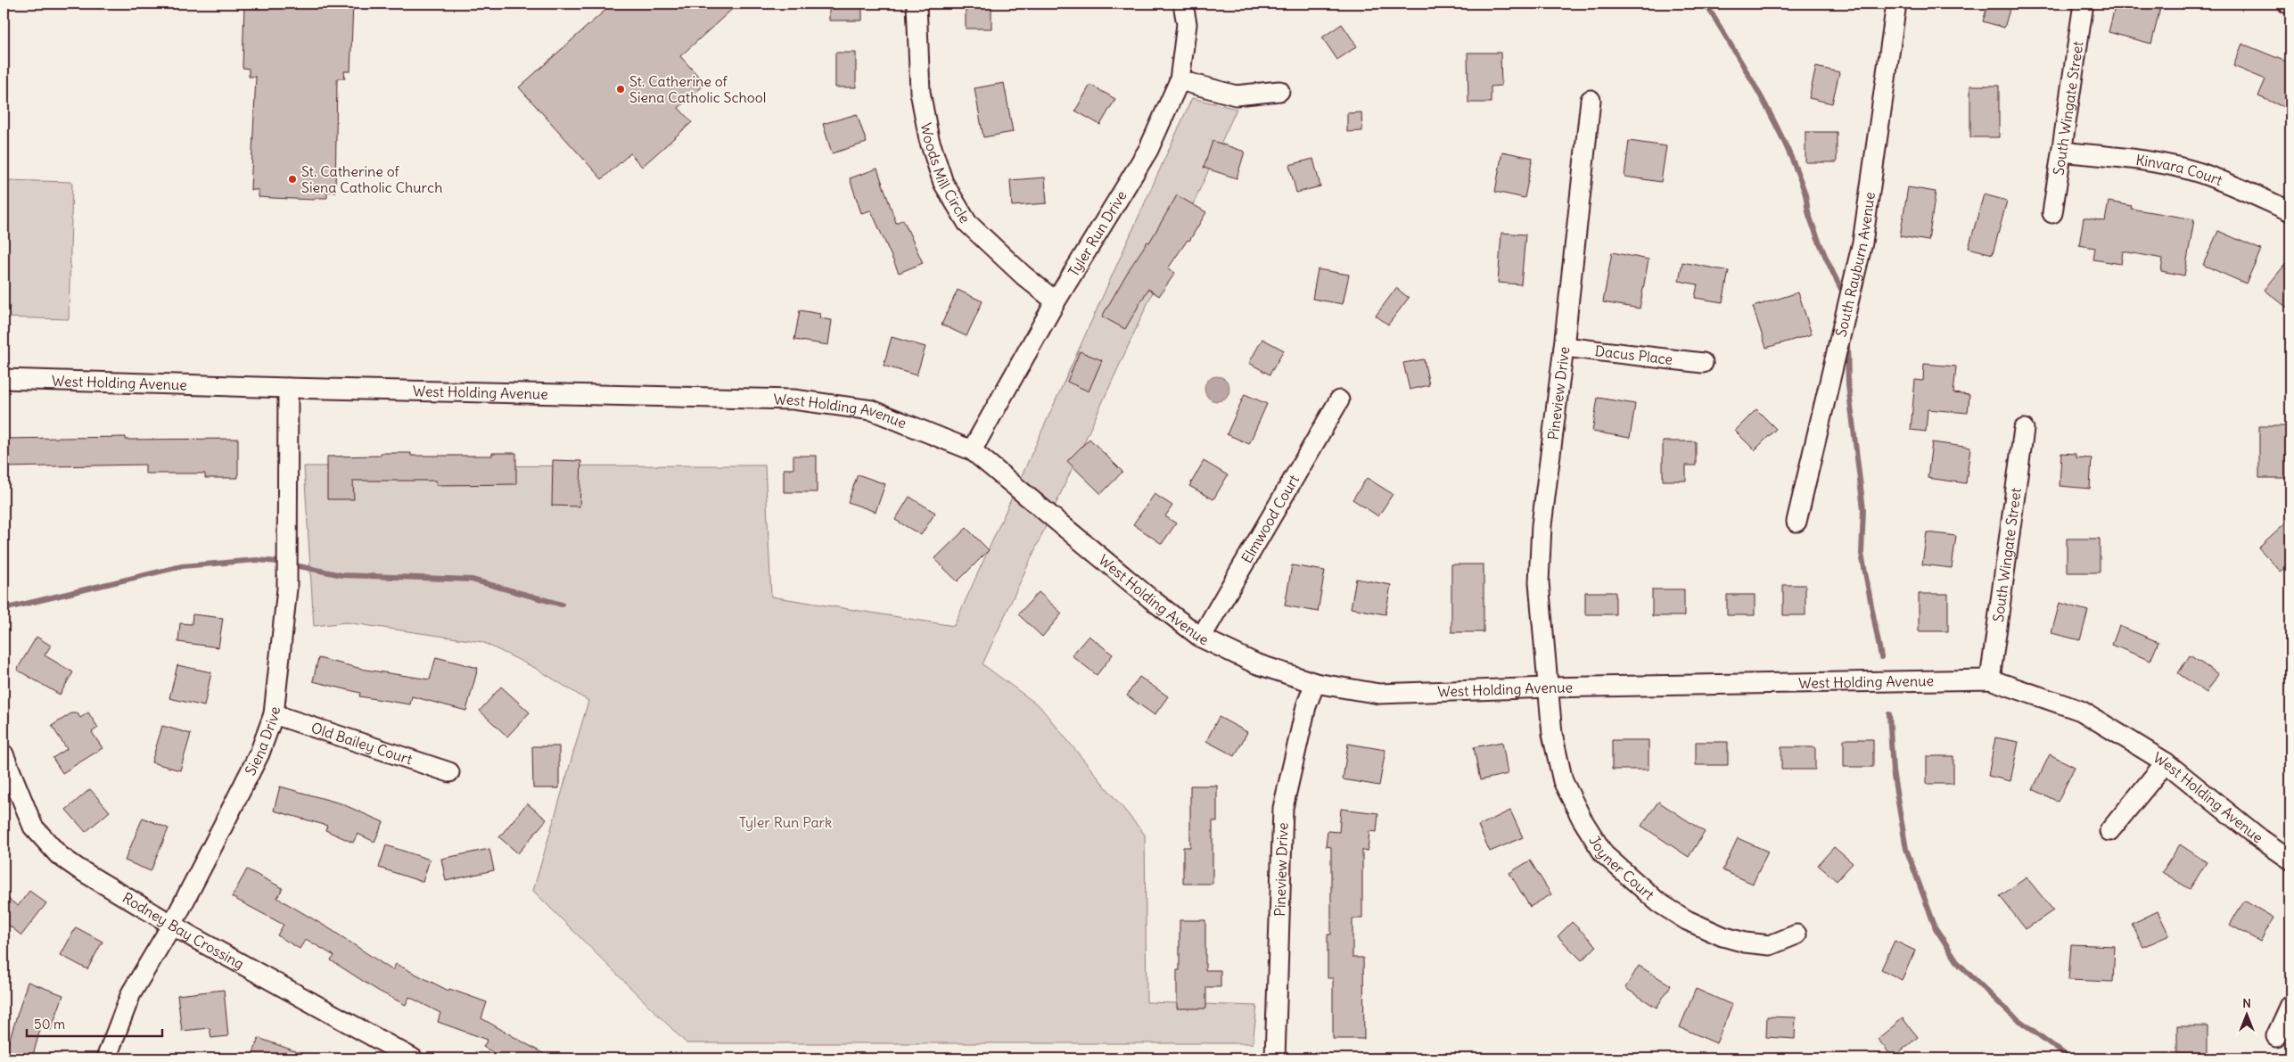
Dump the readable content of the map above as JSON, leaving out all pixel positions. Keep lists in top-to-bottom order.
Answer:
{
  "streets": {
    "street": [
      "South Wingate Street",
      "Woods Mill Circle",
      "Kinvara Court",
      "Tyler Run Drive",
      "South Rayburn Avenue",
      "Dacus Place",
      "West Holding Avenue",
      "Pineview Drive",
      "Elmwood Court",
      "Siena Drive",
      "Old Bailey Court",
      "Joyner Court",
      "Rodney Bay Crossing"
    ]
  },
  "crossings": [
    ["South Wingate Street", "Kinvara Court"],
    ["South Wingate Street", "West Holding Avenue"],
    ["Woods Mill Circle", "Tyler Run Drive"],
    ["Tyler Run Drive", "West Holding Avenue"],
    ["Dacus Place", "Pineview Drive"],
    ["West Holding Avenue", "Pineview Drive"],
    ["West Holding Avenue", "Elmwood Court"],
    ["West Holding Avenue", "Siena Drive"],
    ["West Holding Avenue", "Joyner Court"],
    ["Pineview Drive", "Joyner Court"],
    ["Siena Drive", "Old Bailey Court"],
    ["Siena Drive", "Rodney Bay Crossing"]
  ],
  "parks": ["Tyler Run Park"],
  "places": ["St. Catherine of Siena Catholic School", "St. Catherine of Siena Catholic Church"],
  "scale_bar": "50 m",
  "north": "top"
}
